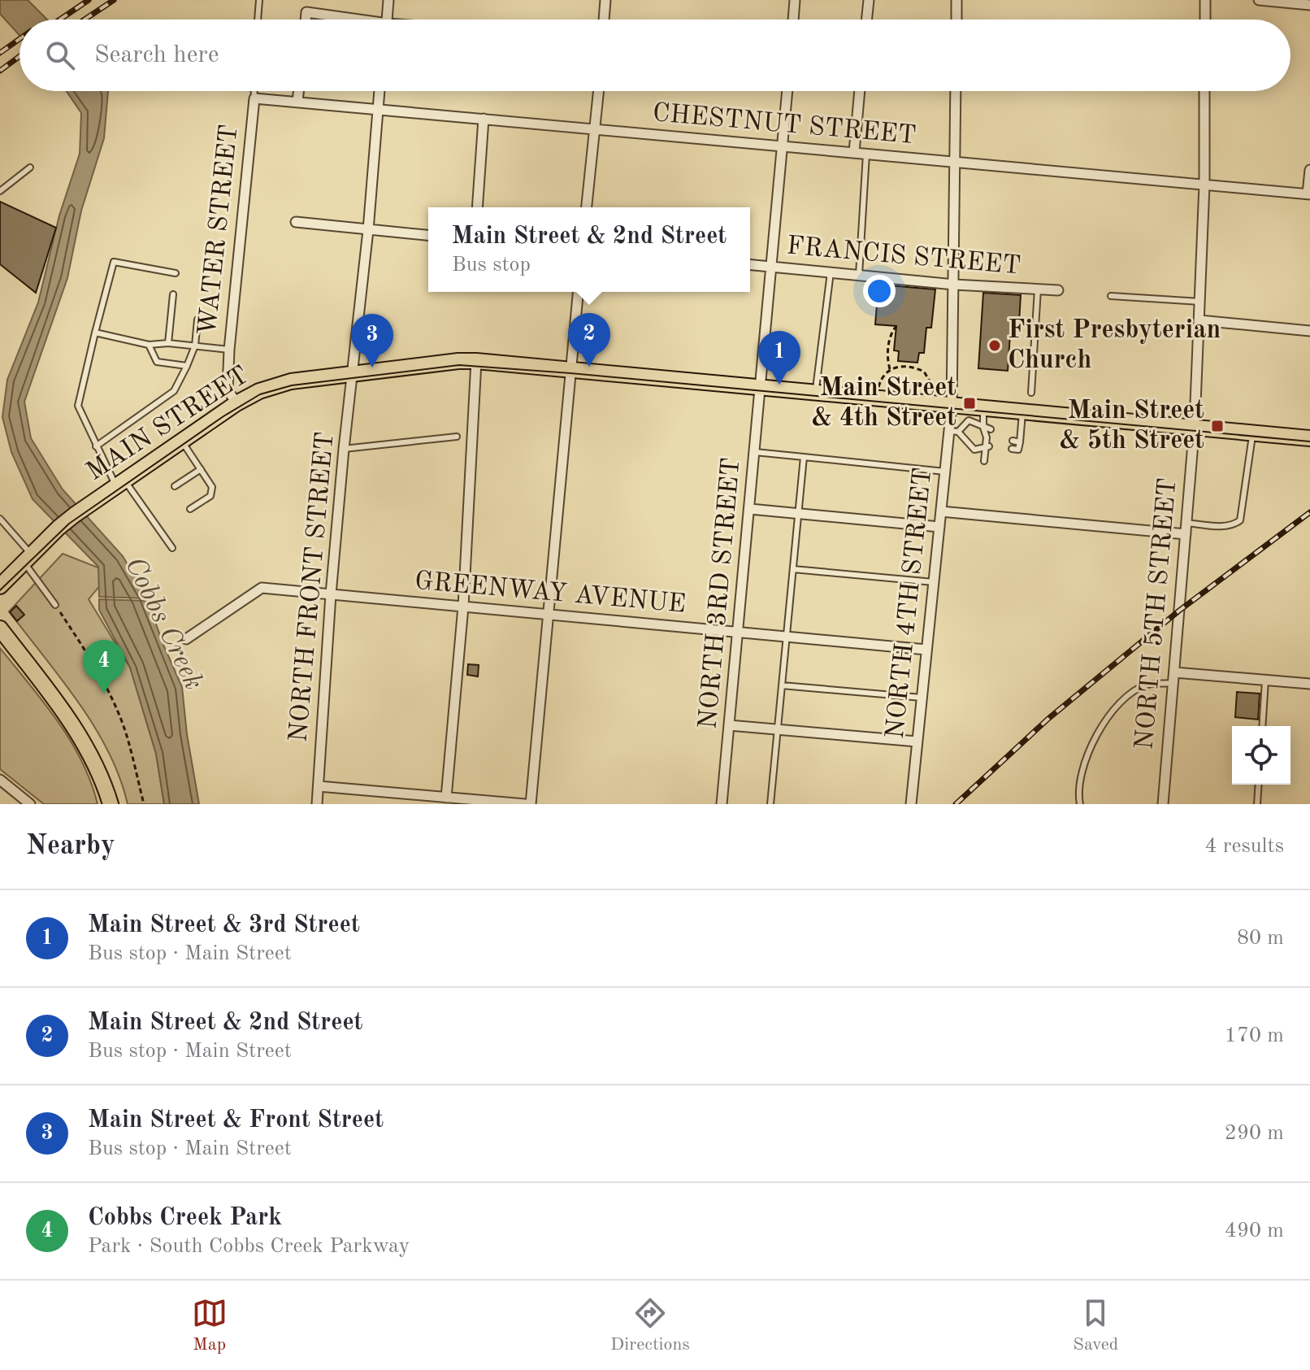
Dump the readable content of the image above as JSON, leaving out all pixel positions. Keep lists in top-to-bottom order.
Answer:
{
  "streets": {
    "main road": ["MAIN STREET"],
    "street": [
      "CHESTNUT STREET",
      "WATER STREET",
      "FRANCIS STREET",
      "NORTH FRONT STREET",
      "GREENWAY AVENUE",
      "NORTH 3RD STREET",
      "NORTH 4TH STREET",
      "NORTH 5TH STREET"
    ]
  },
  "crossings": [
    ["CHESTNUT STREET", "WATER STREET"],
    ["CHESTNUT STREET", "NORTH FRONT STREET"],
    ["CHESTNUT STREET", "NORTH 3RD STREET"],
    ["CHESTNUT STREET", "NORTH 4TH STREET"],
    ["CHESTNUT STREET", "NORTH 5TH STREET"],
    ["WATER STREET", "MAIN STREET"],
    ["FRANCIS STREET", "NORTH 3RD STREET"],
    ["FRANCIS STREET", "NORTH 4TH STREET"],
    ["MAIN STREET", "NORTH FRONT STREET"],
    ["MAIN STREET", "NORTH 3RD STREET"],
    ["MAIN STREET", "NORTH 4TH STREET"],
    ["MAIN STREET", "NORTH 5TH STREET"],
    ["NORTH FRONT STREET", "GREENWAY AVENUE"],
    ["GREENWAY AVENUE", "NORTH 3RD STREET"],
    ["GREENWAY AVENUE", "NORTH 4TH STREET"]
  ],
  "water": ["Cobbs Creek"],
  "places": {
    "other": ["First Presbyterian Church"],
    "transit": ["Main Street & 4th Street", "Main Street & 5th Street"]
  },
  "page": {
    "search": "Search here",
    "popup": ["Main Street & 2nd Street", "Bus stop"],
    "pins": [
      "2",
      "3",
      "1",
      "4"
    ],
    "heading": ["Nearby", "4 results"],
    "list": [
      {
        "mark": "1",
        "name": "Main Street & 3rd Street",
        "note": "Bus stop · Main Street",
        "value": "80 m"
      },
      {
        "mark": "2",
        "name": "Main Street & 2nd Street",
        "note": "Bus stop · Main Street",
        "value": "170 m"
      },
      {
        "mark": "3",
        "name": "Main Street & Front Street",
        "note": "Bus stop · Main Street",
        "value": "290 m"
      },
      {
        "mark": "4",
        "name": "Cobbs Creek Park",
        "note": "Park · South Cobbs Creek Parkway",
        "value": "490 m"
      }
    ],
    "nav": ["Map", "Directions", "Saved"]
  }
}
